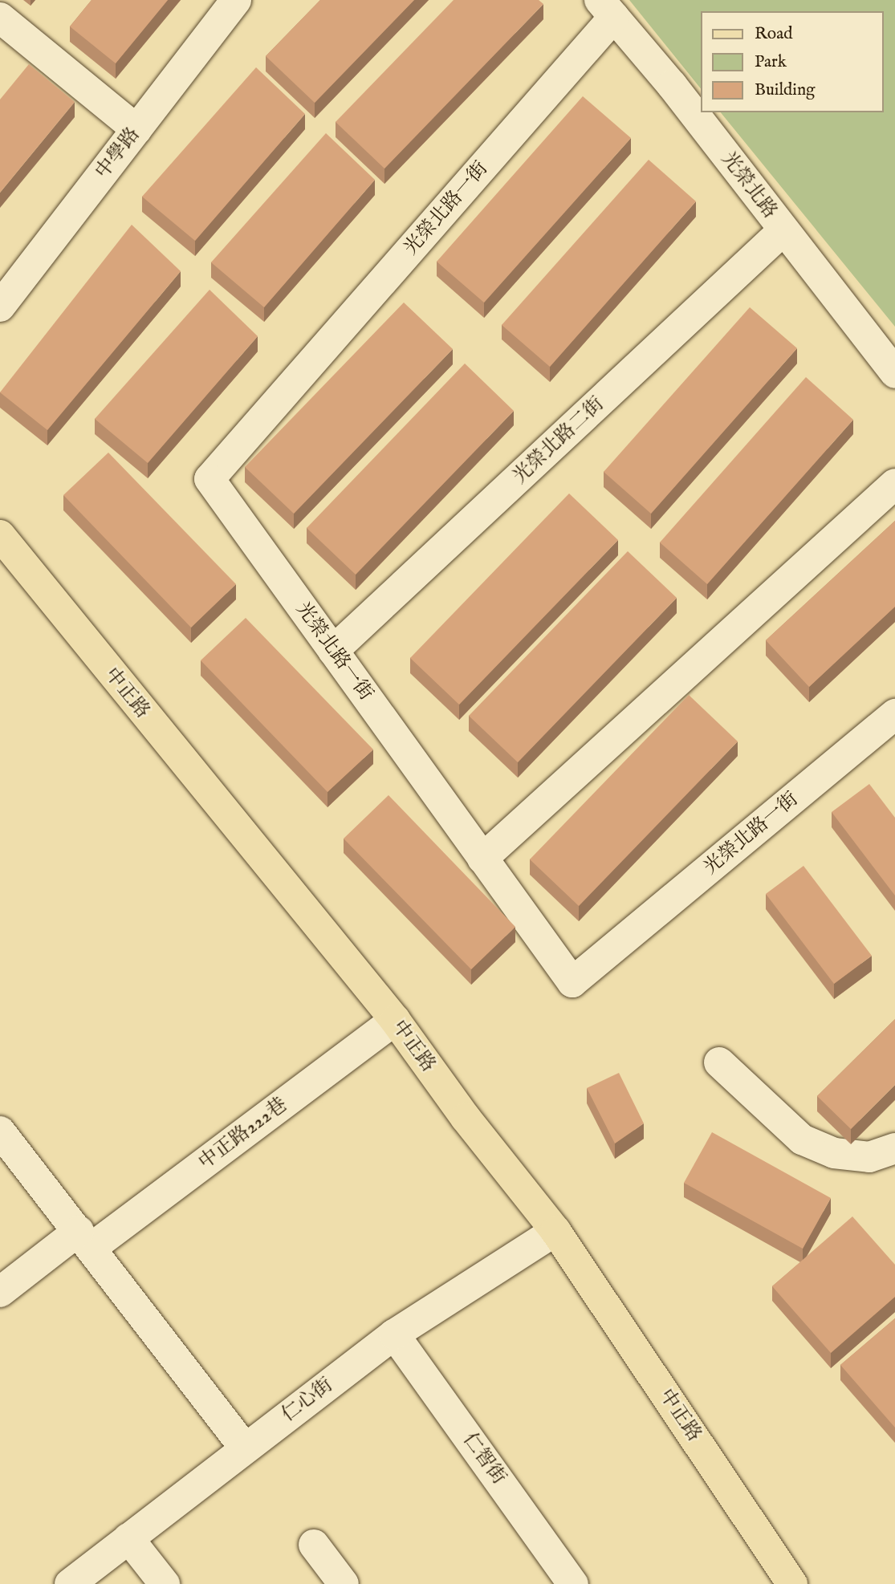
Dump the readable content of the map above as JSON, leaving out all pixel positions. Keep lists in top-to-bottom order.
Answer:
{
  "streets": {
    "main road": ["中正路"],
    "street": [
      "中學路",
      "光榮北路",
      "光榮北路一街",
      "光榮北路二街",
      "中正路222巷",
      "仁心街",
      "仁智街"
    ]
  },
  "crossings": [
    ["光榮北路", "光榮北路一街"],
    ["光榮北路", "光榮北路二街"],
    ["光榮北路一街", "光榮北路二街"],
    ["中正路", "中正路222巷"],
    ["中正路", "仁心街"],
    ["仁心街", "仁智街"]
  ],
  "legend": ["Road", "Park", "Building"]
}
